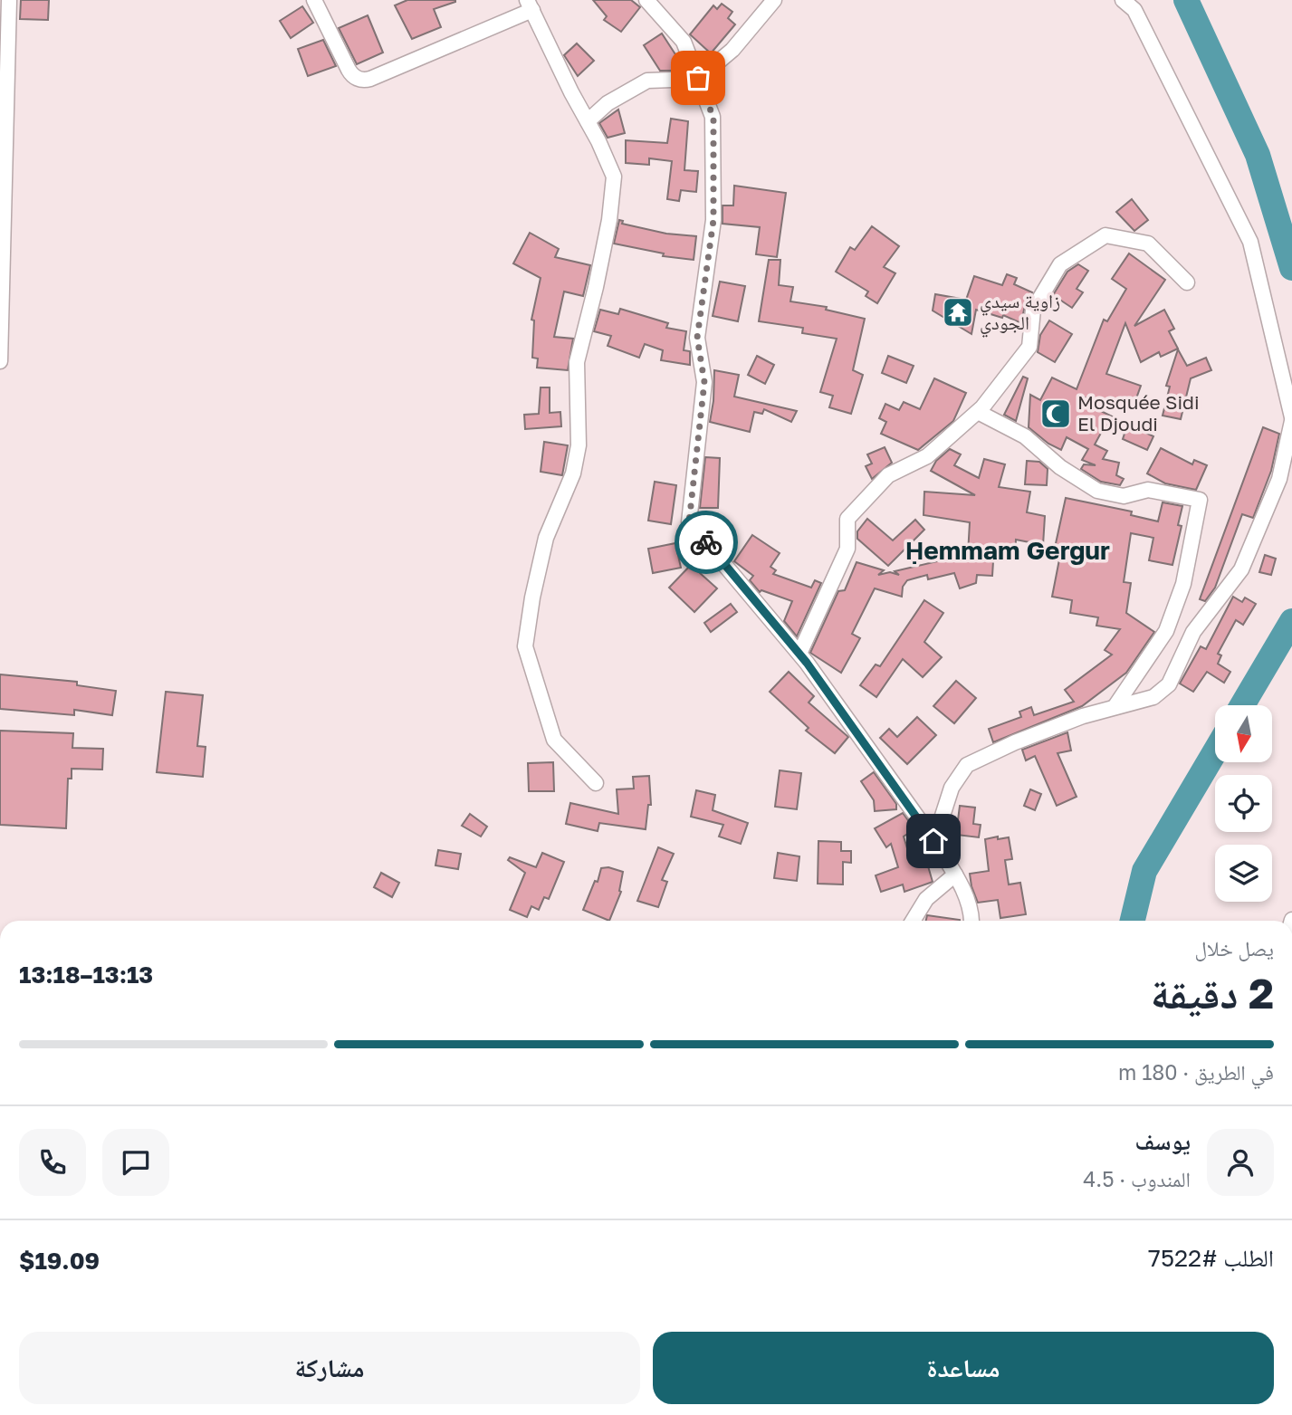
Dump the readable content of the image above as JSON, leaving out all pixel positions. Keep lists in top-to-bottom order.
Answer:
{
  "districts": ["Ḥemmam Gergur"],
  "places": {
    "temple": ["زاوية سيدي الجودي"],
    "mosque": ["Mosquée Sidi El Djoudi"]
  },
  "north": "bottom",
  "page": {
    "heading": ["2 دقيقة", "يصل خلال", "13:13–13:18"],
    "panel": [
      "يوسف",
      "المندوب · 4.5",
      "الطلب #7522",
      "$19.09"
    ],
    "bar": "في الطريق · 180 m",
    "buttons": ["مساعدة", "مشاركة"]
  }
}
